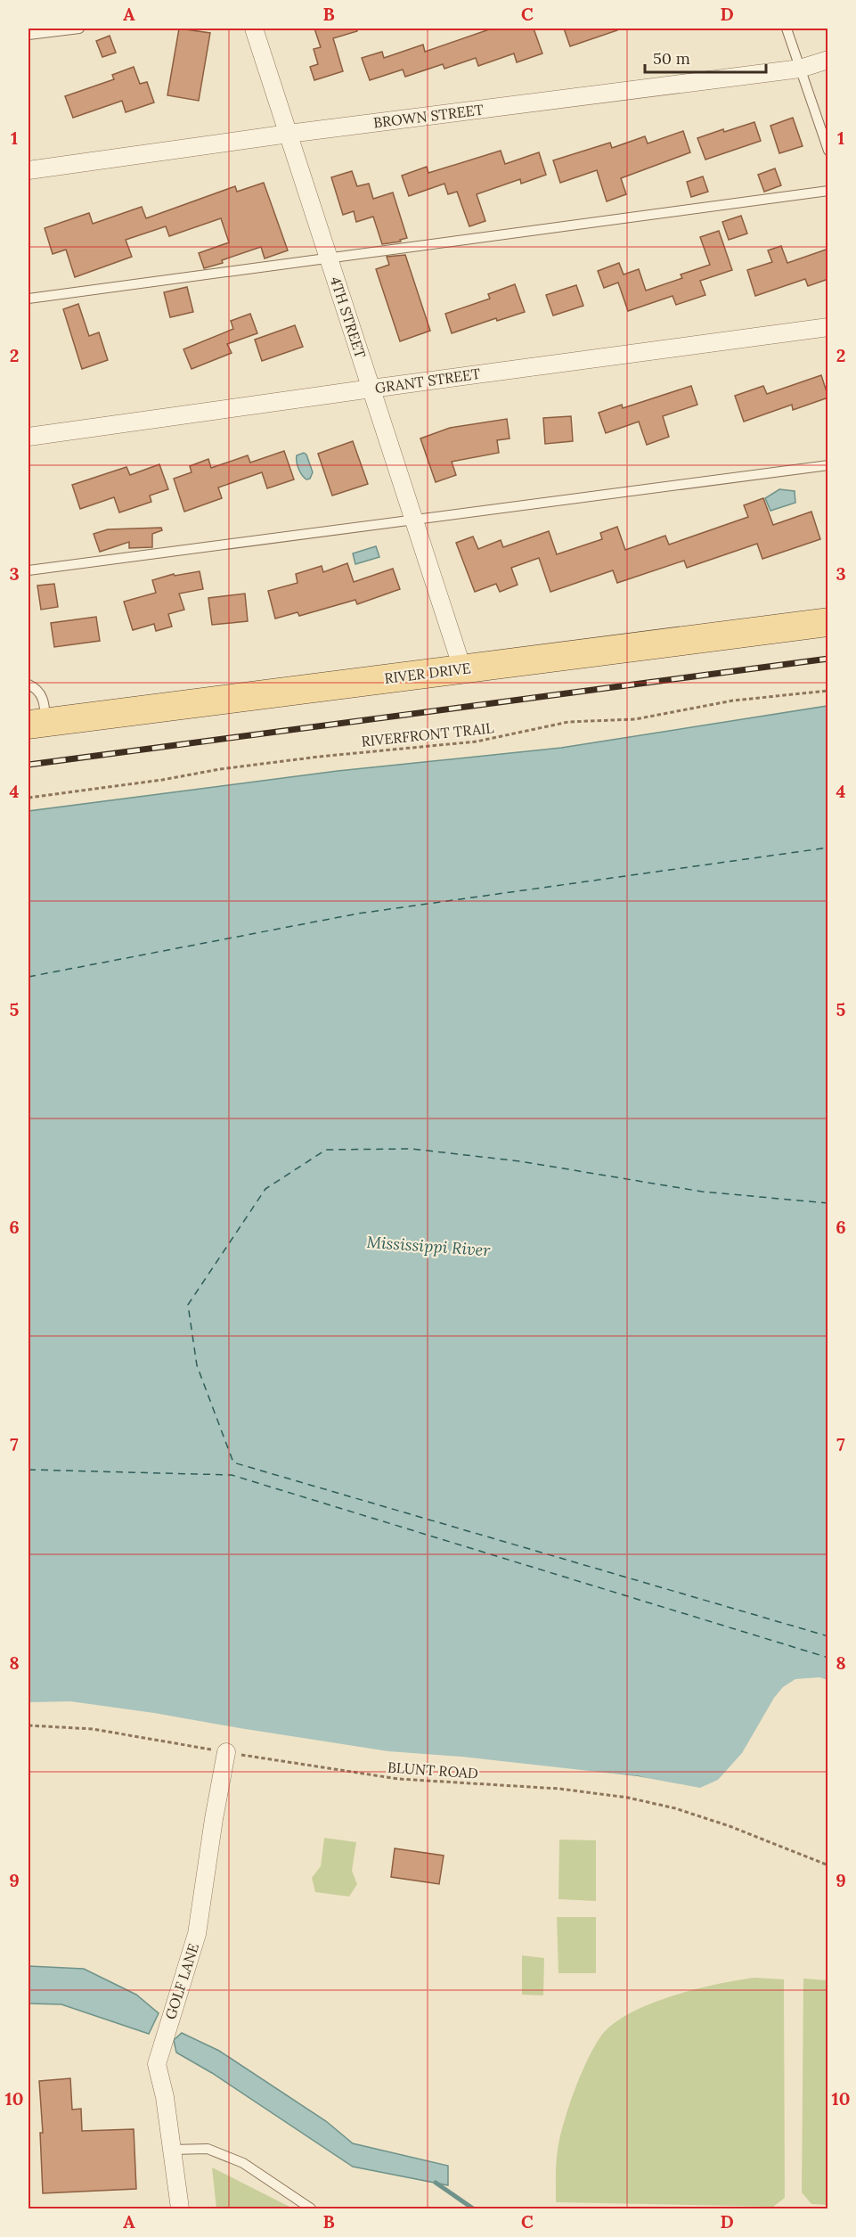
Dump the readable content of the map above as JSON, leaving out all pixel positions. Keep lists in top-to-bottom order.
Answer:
{
  "streets": {
    "main road": ["RIVER DRIVE"],
    "street": [
      "BROWN STREET",
      "4TH STREET",
      "GRANT STREET",
      "GOLF LANE"
    ],
    "path": ["RIVERFRONT TRAIL", "BLUNT ROAD"]
  },
  "crossings": [
    ["BROWN STREET", "4TH STREET"],
    ["4TH STREET", "GRANT STREET"],
    ["4TH STREET", "RIVER DRIVE"],
    ["BLUNT ROAD", "GOLF LANE"]
  ],
  "water": ["Mississippi River"],
  "scale_bar": "50 m",
  "grid": {
    "columns": [
      "A",
      "B",
      "C",
      "D"
    ],
    "rows": [
      "1",
      "2",
      "3",
      "4",
      "5",
      "6",
      "7",
      "8",
      "9",
      "10"
    ]
  }
}
